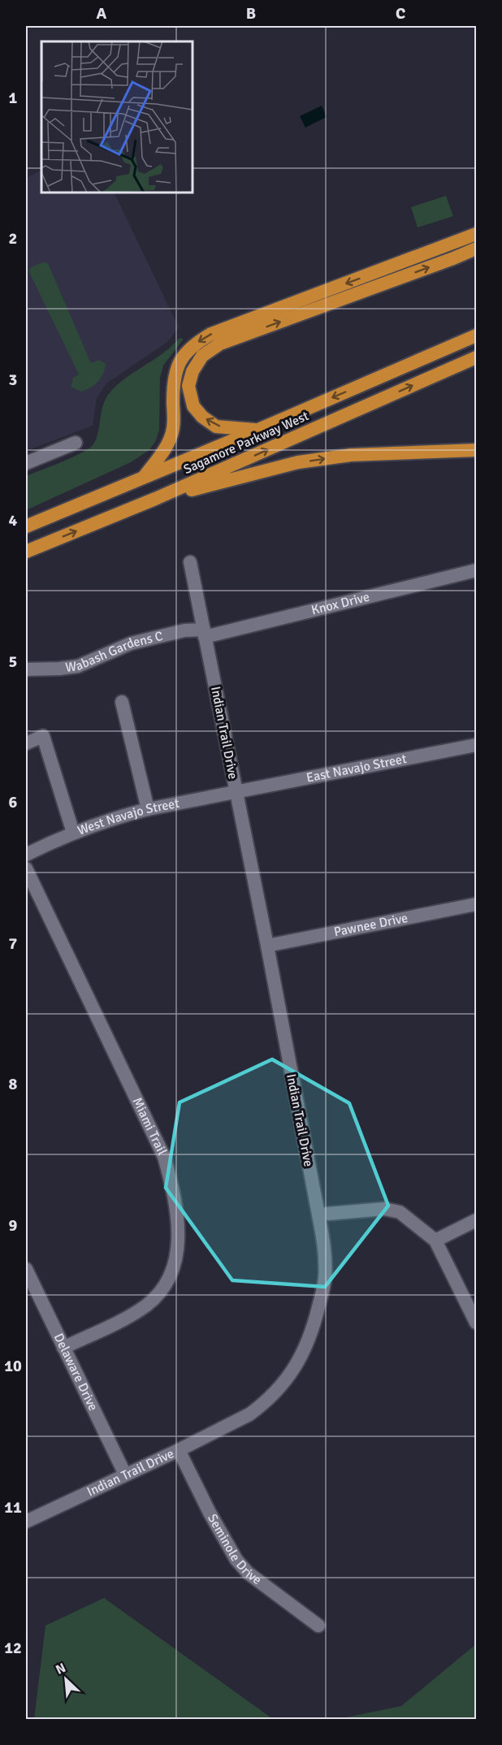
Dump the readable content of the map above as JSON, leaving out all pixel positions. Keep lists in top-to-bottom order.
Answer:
{
  "streets": {
    "highway": ["Sagamore Parkway West"],
    "street": [
      "Knox Drive",
      "Wabash Gardens C",
      "Indian Trail Drive",
      "East Navajo Street",
      "West Navajo Street",
      "Pawnee Drive",
      "Miami Trail",
      "Delaware Drive",
      "Seminole Drive"
    ]
  },
  "crossings": [
    ["Knox Drive", "Wabash Gardens C"],
    ["Knox Drive", "Indian Trail Drive"],
    ["Wabash Gardens C", "Indian Trail Drive"],
    ["Indian Trail Drive", "East Navajo Street"],
    ["Indian Trail Drive", "West Navajo Street"],
    ["Indian Trail Drive", "Pawnee Drive"],
    ["Indian Trail Drive", "Delaware Drive"],
    ["Indian Trail Drive", "Seminole Drive"],
    ["East Navajo Street", "West Navajo Street"],
    ["Miami Trail", "Delaware Drive"]
  ],
  "north": "top left",
  "grid": {
    "columns": ["A", "B", "C"],
    "rows": [
      "1",
      "2",
      "3",
      "4",
      "5",
      "6",
      "7",
      "8",
      "9",
      "10",
      "11",
      "12"
    ]
  }
}
